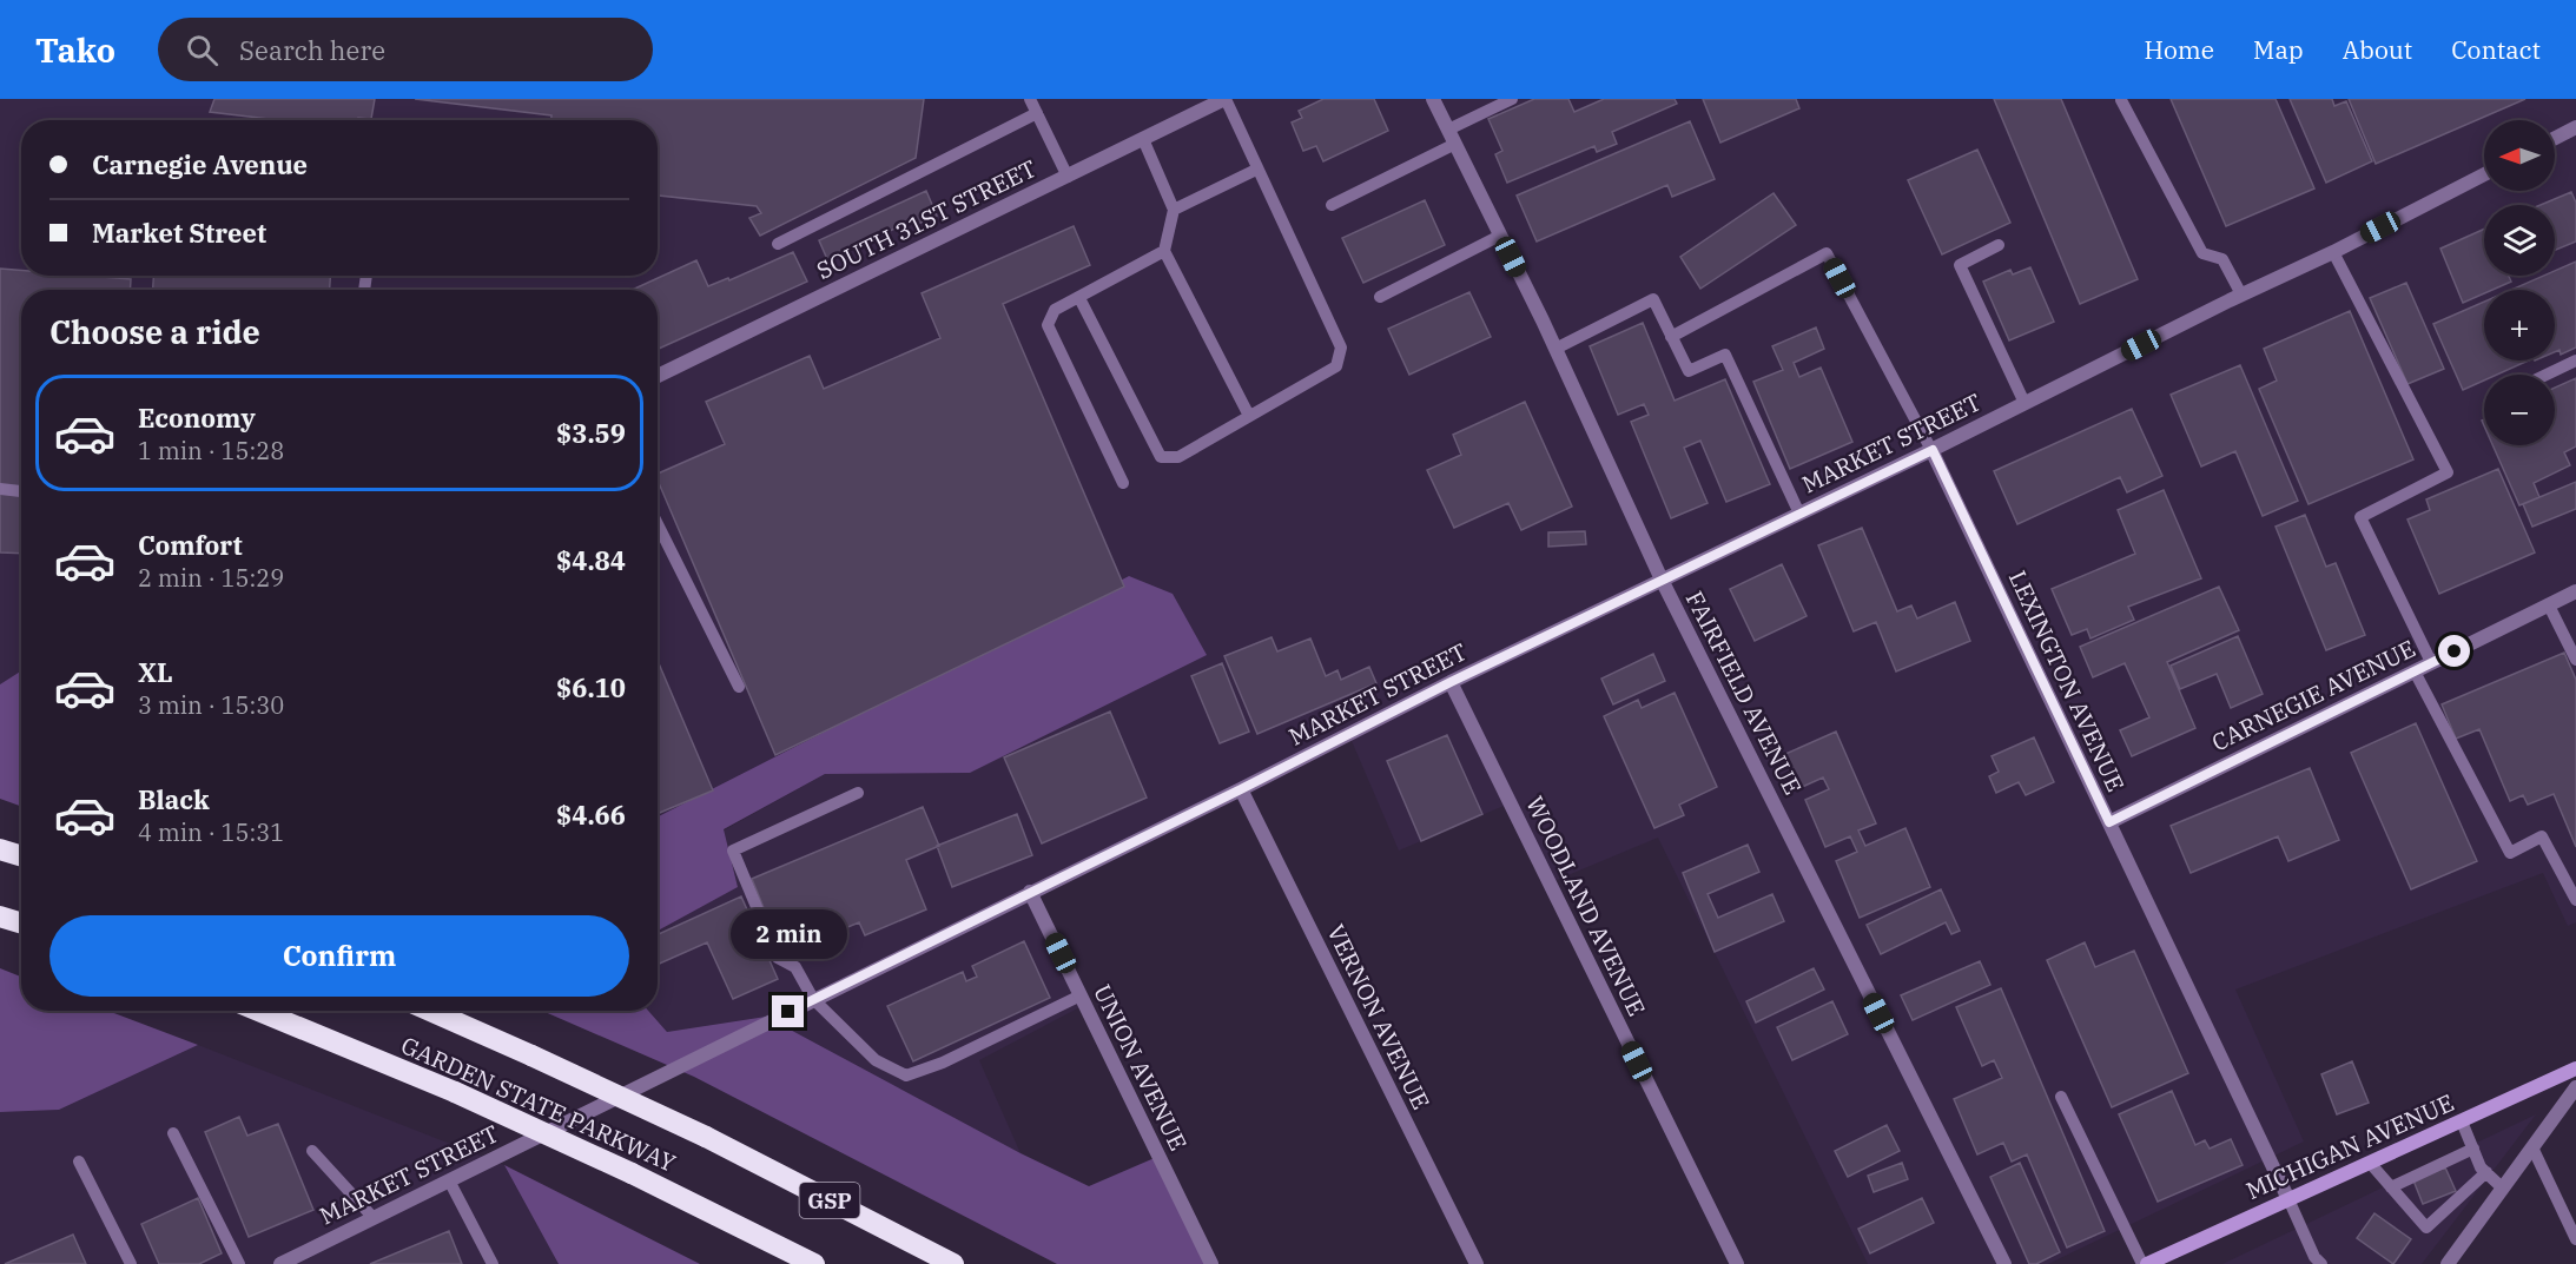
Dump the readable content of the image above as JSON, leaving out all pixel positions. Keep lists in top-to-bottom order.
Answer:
{
  "streets": {
    "highway": ["GARDEN STATE PARKWAY", "GSP"],
    "street": [
      "SOUTH 31ST STREET",
      "MARKET STREET",
      "LEXINGTON AVENUE",
      "FAIRFIELD AVENUE",
      "CARNEGIE AVENUE",
      "WOODLAND AVENUE",
      "VERNON AVENUE",
      "UNION AVENUE",
      "MICHIGAN AVENUE"
    ]
  },
  "crossings": [
    ["MARKET STREET", "LEXINGTON AVENUE"],
    ["MARKET STREET", "FAIRFIELD AVENUE"],
    ["MARKET STREET", "WOODLAND AVENUE"],
    ["MARKET STREET", "VERNON AVENUE"],
    ["MARKET STREET", "UNION AVENUE"],
    ["LEXINGTON AVENUE", "CARNEGIE AVENUE"],
    ["LEXINGTON AVENUE", "MICHIGAN AVENUE"]
  ],
  "north": "left",
  "page": {
    "header": "Tako",
    "search": "Search here",
    "nav": [
      "Home",
      "Map",
      "About",
      "Contact"
    ],
    "map_buttons": ["+", "−"],
    "banner": ["Carnegie Avenue", "Market Street"],
    "heading": "Choose a ride",
    "list": [
      {
        "name": "Economy",
        "note": "1 min · 15:28",
        "value": "$3.59"
      },
      {
        "name": "Comfort",
        "note": "2 min · 15:29",
        "value": "$4.84"
      },
      {
        "name": "XL",
        "note": "3 min · 15:30",
        "value": "$6.10"
      },
      {
        "name": "Black",
        "note": "4 min · 15:31",
        "value": "$4.66"
      }
    ],
    "buttons": "Confirm",
    "bubble": "2 min"
  }
}
